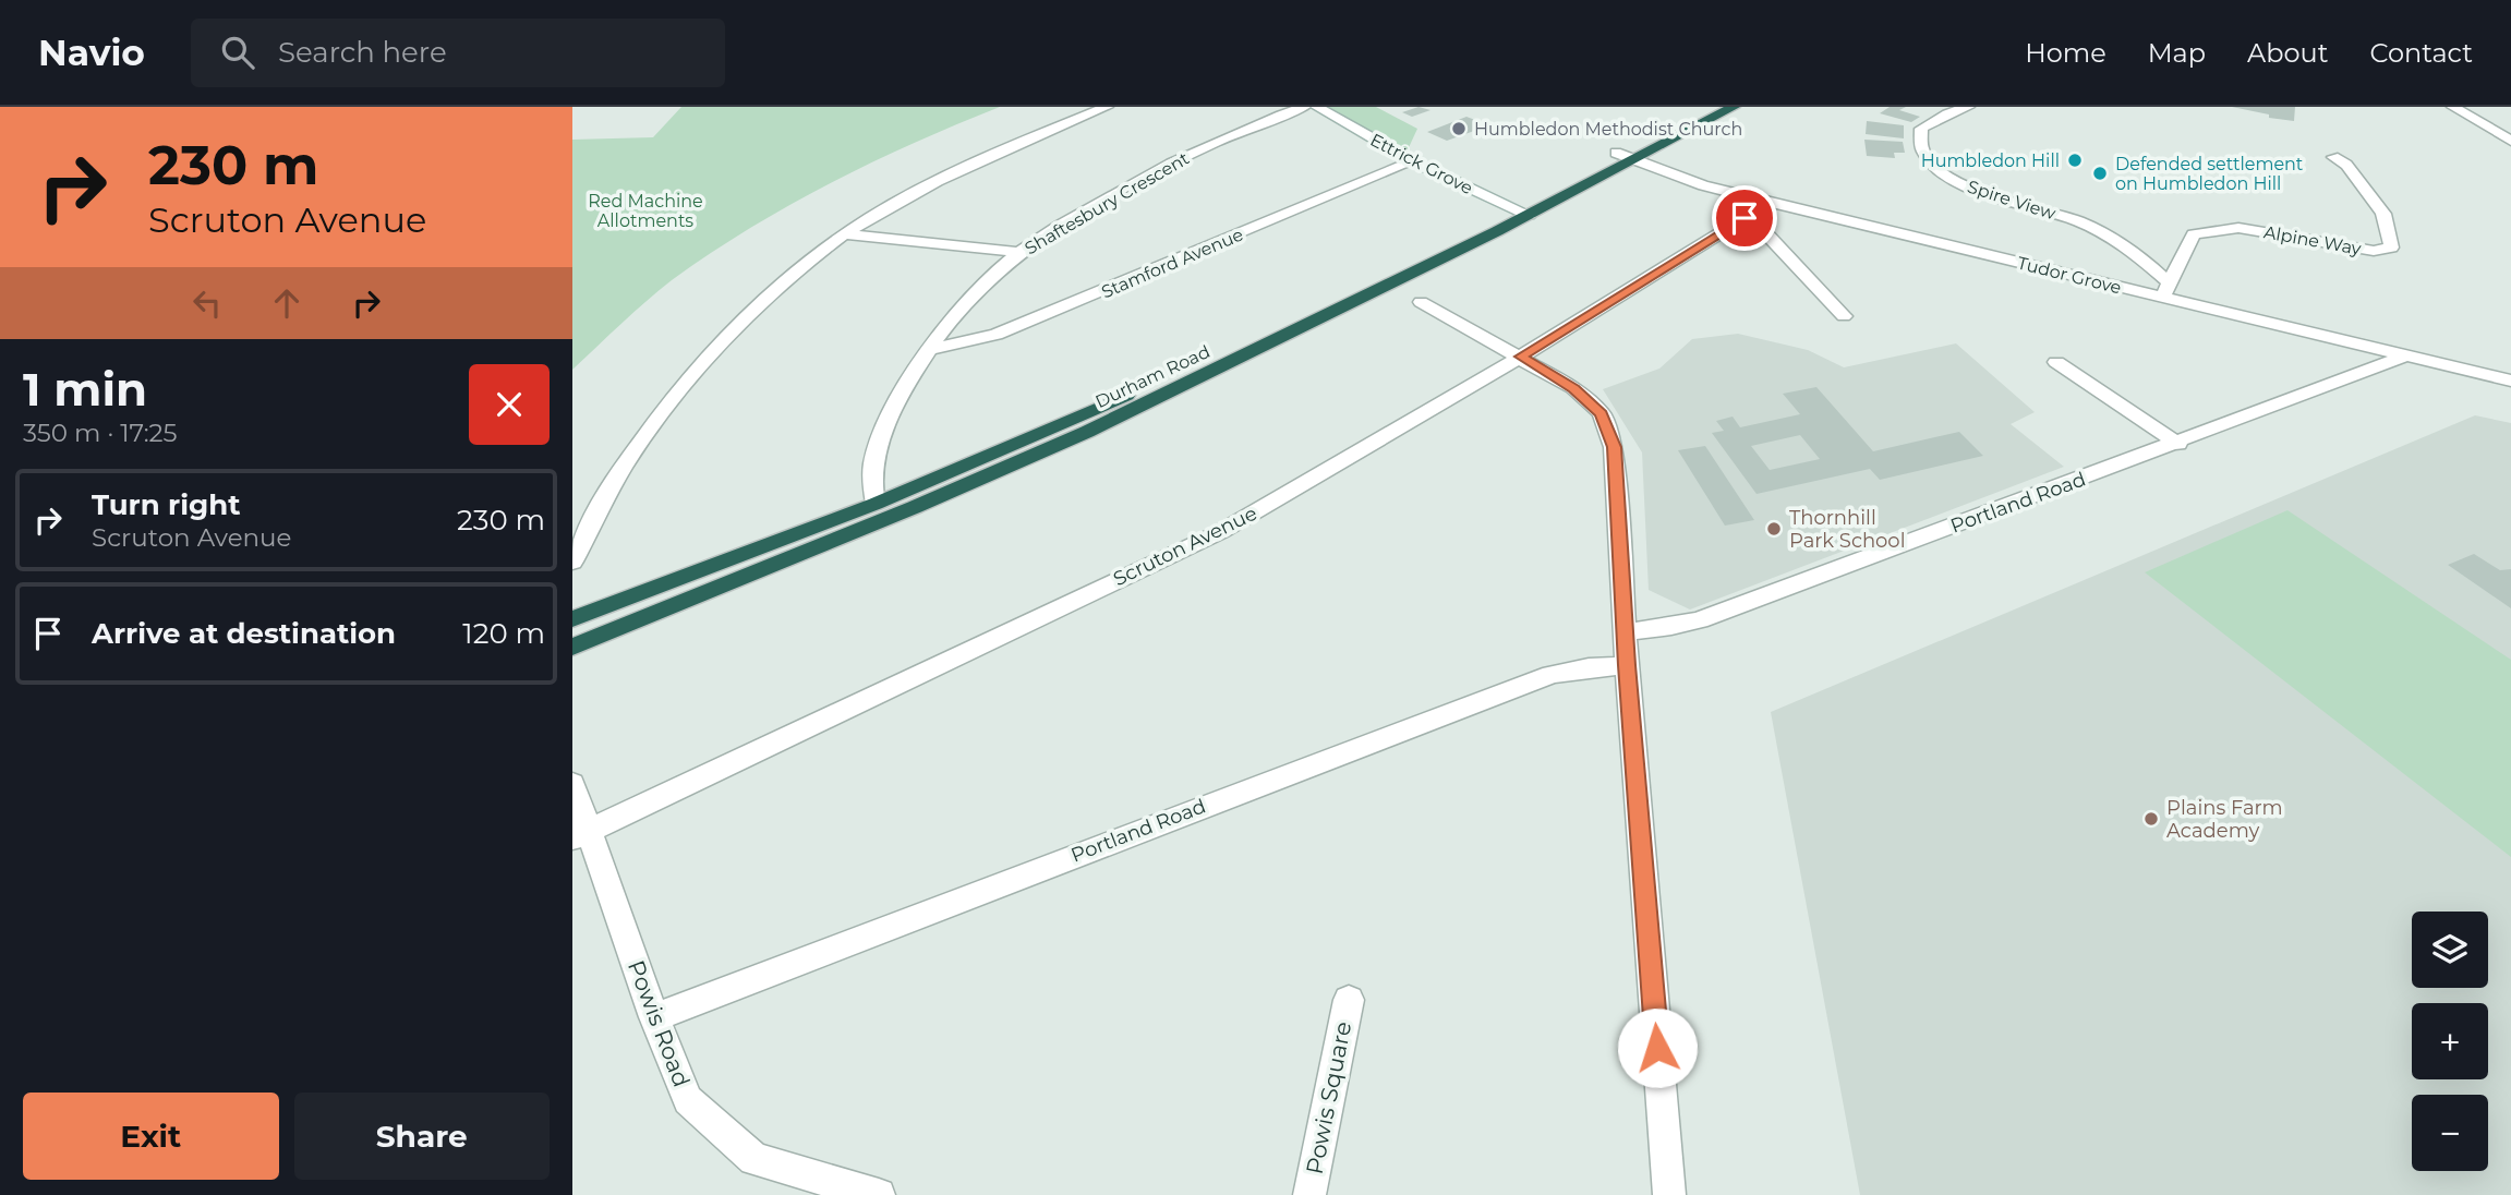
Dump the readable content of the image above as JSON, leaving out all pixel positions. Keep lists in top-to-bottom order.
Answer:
{
  "streets": {
    "highway": ["Durham Road"],
    "street": [
      "Ettrick Grove",
      "Spire View",
      "Shaftesbury Crescent",
      "Alpine Way",
      "Stamford Avenue",
      "Tudor Grove",
      "Portland Road",
      "Scruton Avenue",
      "Powis Road",
      "Powis Square"
    ]
  },
  "crossings": [
    ["Ettrick Grove", "Stamford Avenue"],
    ["Ettrick Grove", "Durham Road"],
    ["Spire View", "Alpine Way"],
    ["Spire View", "Tudor Grove"],
    ["Shaftesbury Crescent", "Stamford Avenue"],
    ["Shaftesbury Crescent", "Durham Road"],
    ["Alpine Way", "Tudor Grove"],
    ["Tudor Grove", "Durham Road"],
    ["Tudor Grove", "Portland Road"],
    ["Tudor Grove", "Scruton Avenue"],
    ["Portland Road", "Powis Road"],
    ["Scruton Avenue", "Powis Road"]
  ],
  "parks": ["Red Machine Allotments"],
  "places": [
    "Humbledon Methodist Church",
    "Humbledon Hill",
    "Defended settlement on Humbledon Hill",
    "Thornhill Park School",
    "Plains Farm Academy"
  ],
  "page": {
    "header": "Navio",
    "search": "Search here",
    "nav": [
      "Home",
      "Map",
      "About",
      "Contact"
    ],
    "turn": ["230 m", "Scruton Avenue"],
    "heading": ["1 min", "350 m · 17:25"],
    "list": [
      {
        "name": "Turn right",
        "note": "Scruton Avenue",
        "value": "230 m"
      },
      {
        "name": "Arrive at destination",
        "value": "120 m"
      }
    ],
    "map_buttons": ["+", "−"],
    "buttons": ["Exit", "Share"]
  }
}
